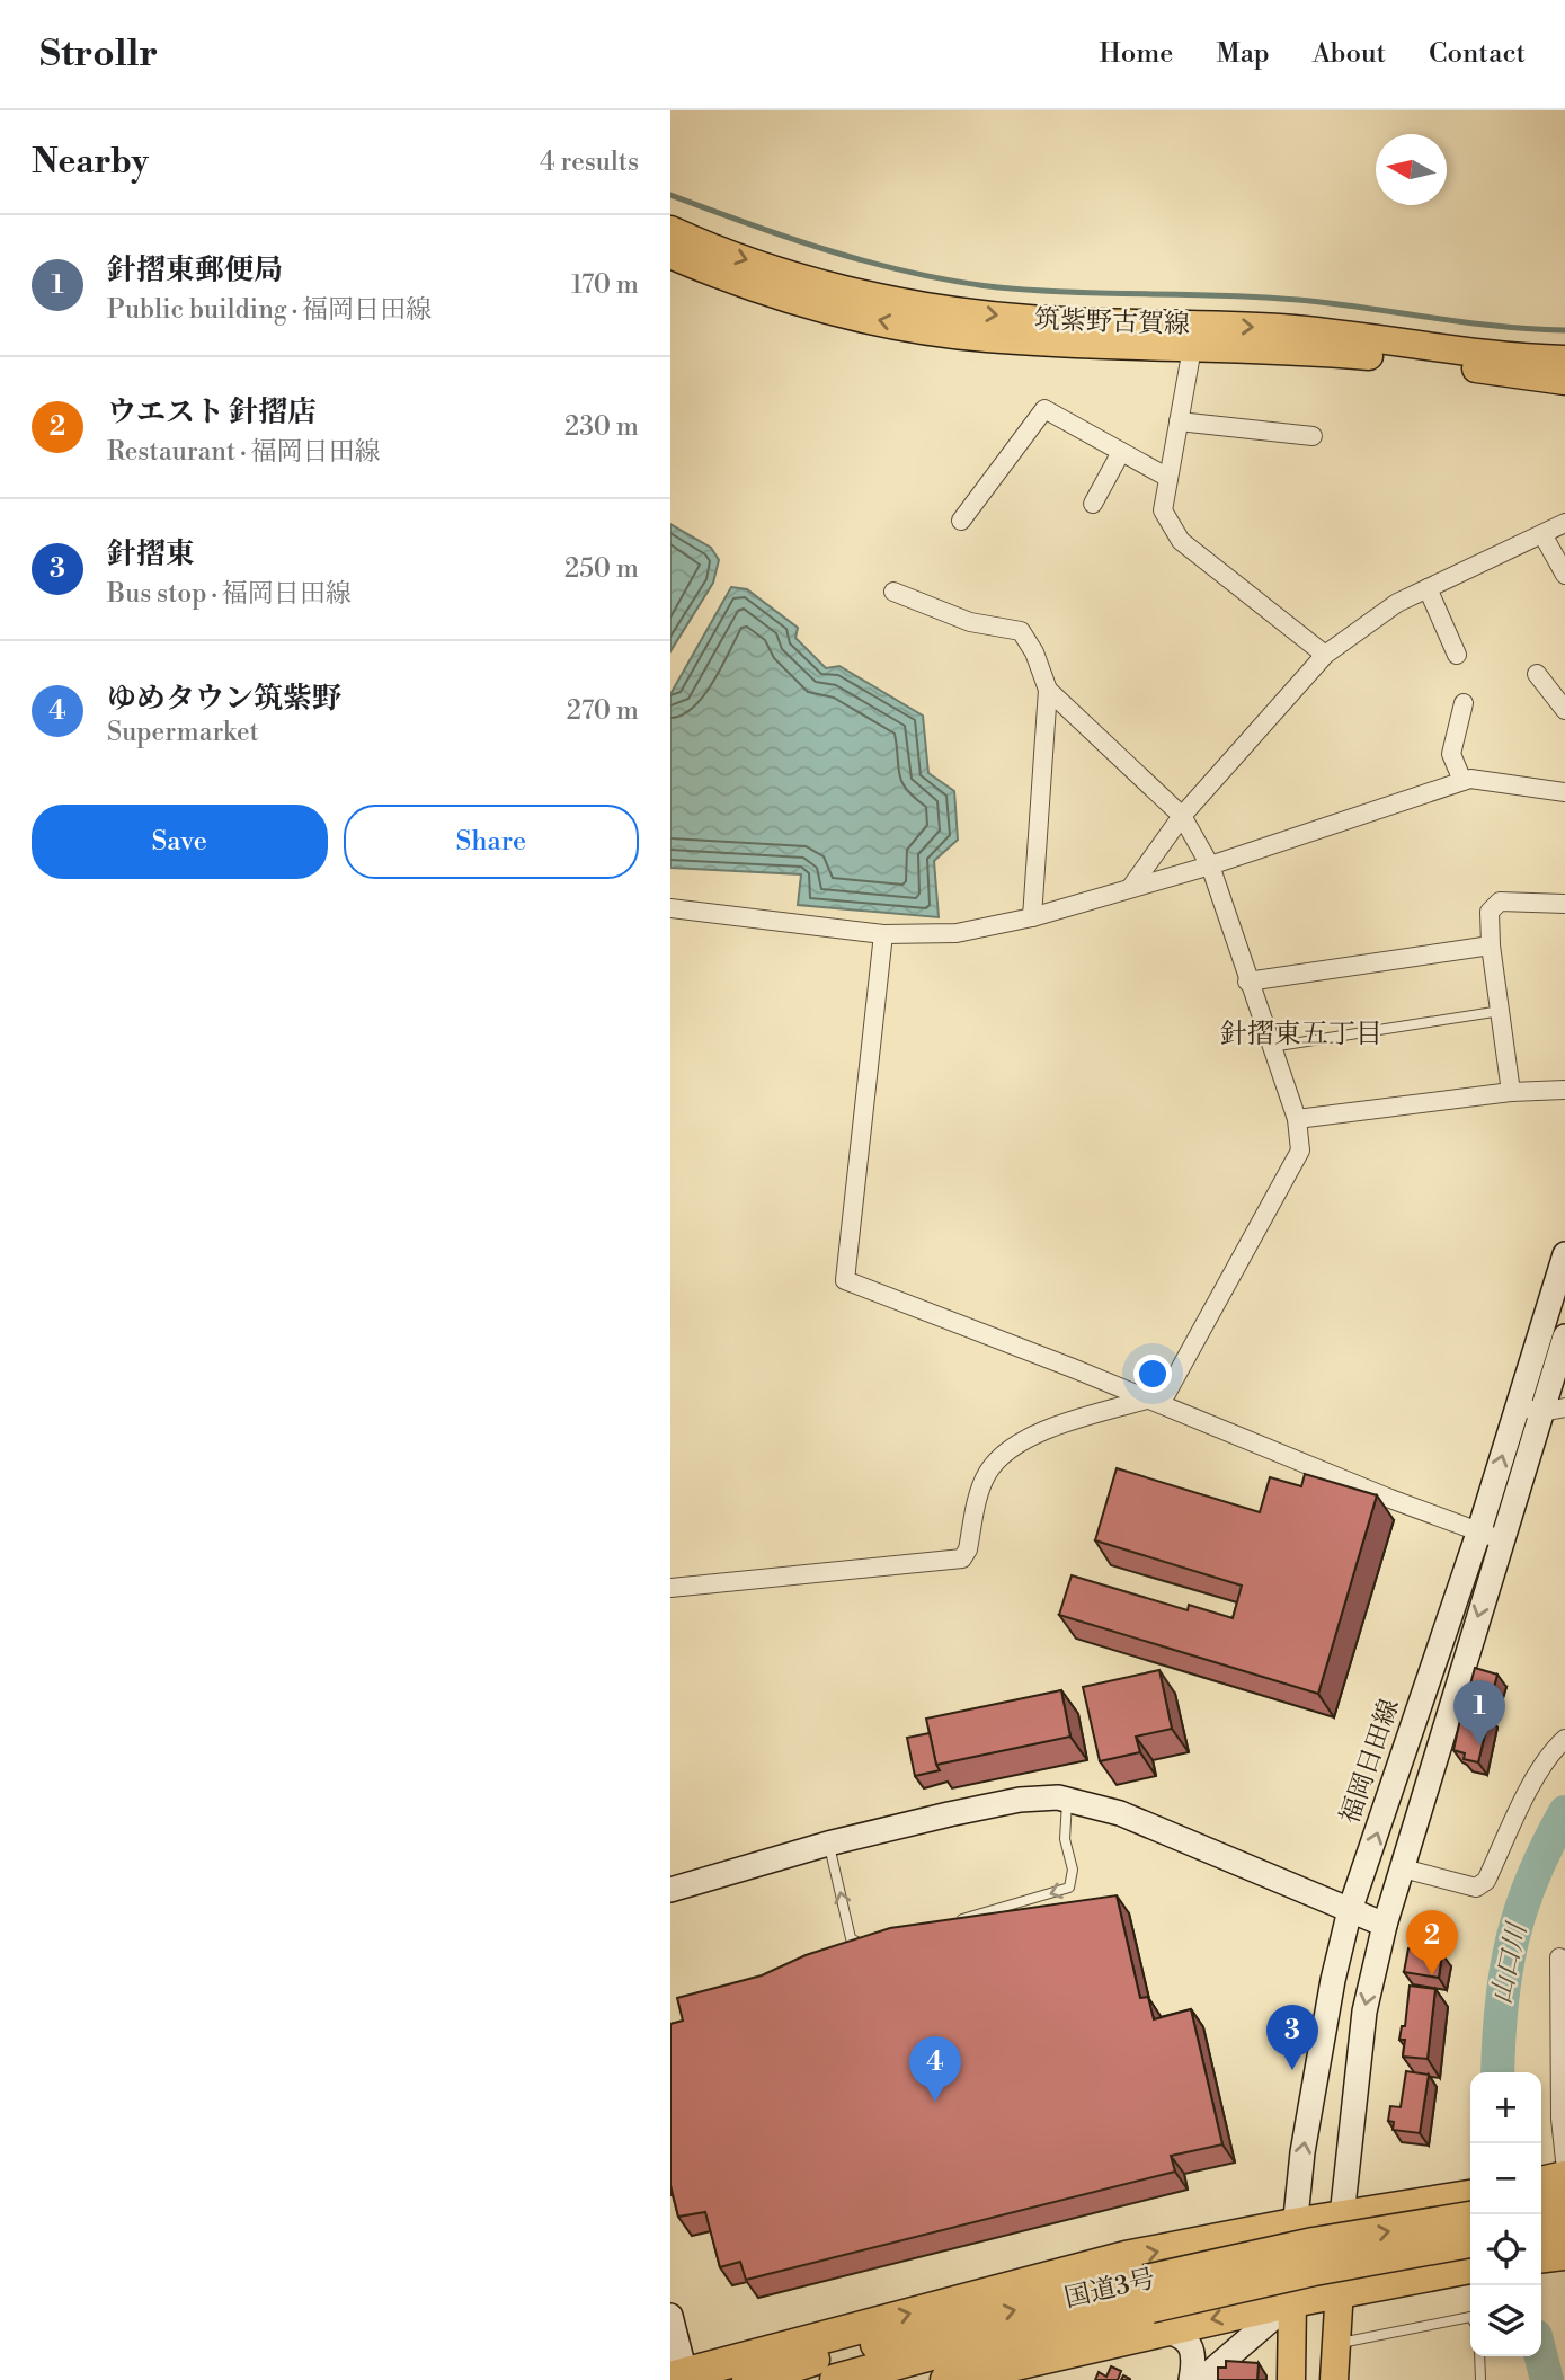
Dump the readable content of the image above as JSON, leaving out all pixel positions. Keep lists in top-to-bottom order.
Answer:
{
  "streets": {
    "highway": ["国道3号"],
    "main road": ["筑紫野古賀線", "福岡日田線"]
  },
  "districts": ["針摺東五丁目"],
  "water": ["山口川"],
  "north": "left",
  "page": {
    "header": "Strollr",
    "nav": [
      "Home",
      "Map",
      "About",
      "Contact"
    ],
    "heading": ["Nearby", "4 results"],
    "list": [
      {
        "mark": "1",
        "name": "針摺東郵便局",
        "note": "Public building · 福岡日田線",
        "value": "170 m"
      },
      {
        "mark": "2",
        "name": "ウエスト 針摺店",
        "note": "Restaurant · 福岡日田線",
        "value": "230 m"
      },
      {
        "mark": "3",
        "name": "針摺東",
        "note": "Bus stop · 福岡日田線",
        "value": "250 m"
      },
      {
        "mark": "4",
        "name": "ゆめタウン筑紫野",
        "note": "Supermarket",
        "value": "270 m"
      }
    ],
    "buttons": ["Save", "Share"],
    "pins": [
      "1",
      "2",
      "3",
      "4"
    ],
    "map_buttons": ["+", "−"]
  }
}
